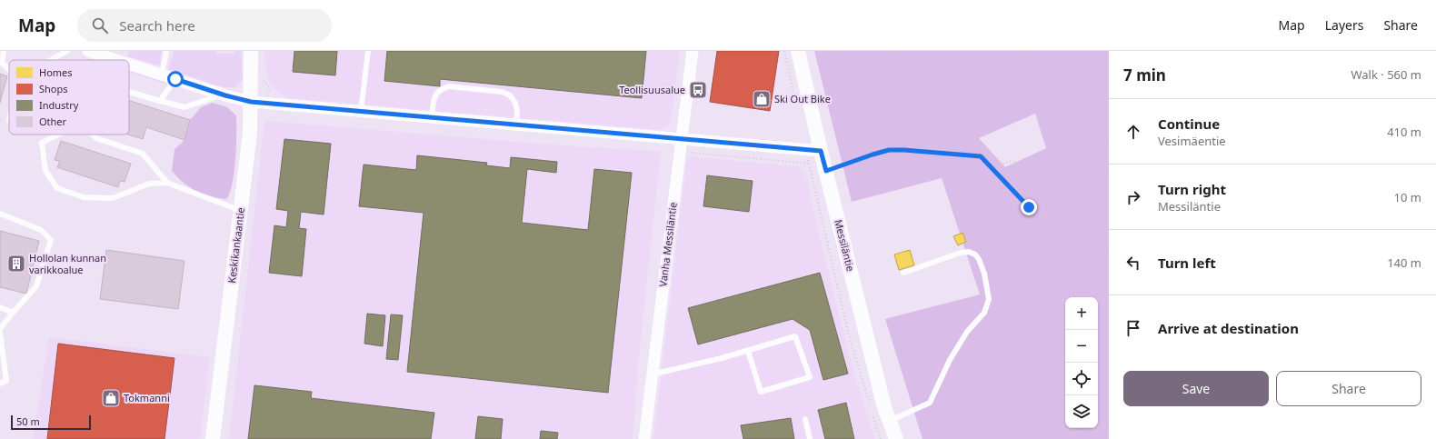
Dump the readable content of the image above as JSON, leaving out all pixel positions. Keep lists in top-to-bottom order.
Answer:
{
  "streets": {
    "street": ["Vanha Messiläntie", "Keskikankaantie", "Messiläntie"]
  },
  "places": {
    "bus stop": ["Teollisuusalue"],
    "shop": ["Ski Out Bike", "Tokmanni"],
    "building": ["Hollolan kunnan varikkoalue"]
  },
  "legend": [
    "Homes",
    "Shops",
    "Industry",
    "Other"
  ],
  "scale_bar": "50 m",
  "page": {
    "header": "Map",
    "search": "Search here",
    "nav": ["Map", "Layers", "Share"],
    "heading": ["7 min", "Walk · 560 m"],
    "list": [
      ["Continue", "Vesimäentie", "410 m"],
      ["Turn right", "Messiläntie", "10 m"],
      ["Turn left", "140 m"],
      "Arrive at destination"
    ],
    "map_buttons": ["+", "−"],
    "buttons": ["Save", "Share"],
    "scale": "50 m"
  }
}
